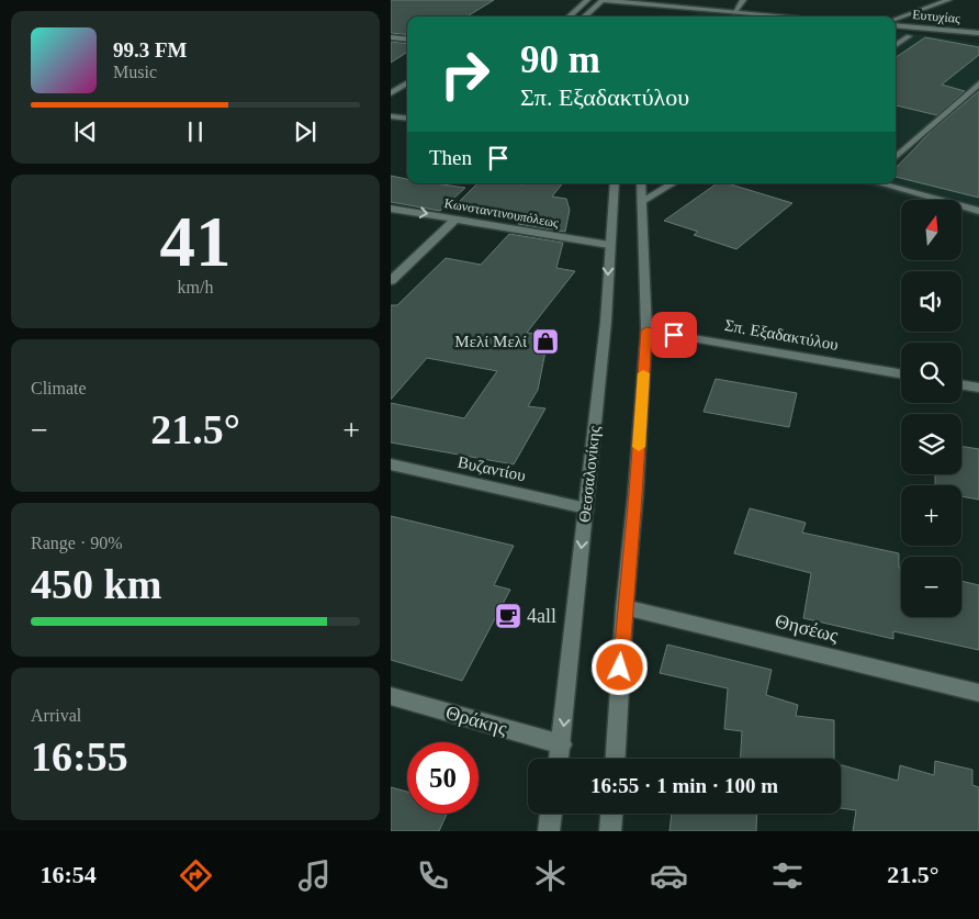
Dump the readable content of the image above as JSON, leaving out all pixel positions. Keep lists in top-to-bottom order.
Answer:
{
  "streets": {
    "street": [
      "Ευτυχίας",
      "Κωνσταντινουπόλεως",
      "Σπ. Εξαδακτύλου",
      "Βυζαντίου",
      "Θεσσαλονίκης",
      "Θησέως",
      "Θράκης"
    ]
  },
  "crossings": [
    ["Κωνσταντινουπόλεως", "Θεσσαλονίκης"],
    ["Βυζαντίου", "Θεσσαλονίκης"],
    ["Θεσσαλονίκης", "Θράκης"]
  ],
  "places": {
    "shop": ["Μελί Μελί"],
    "cafe": ["4all"]
  },
  "north": "top",
  "page": {
    "turn": ["90 m", "Σπ. Εξαδακτύλου"],
    "song": ["99.3 FM", "Music"],
    "then": "Then",
    "tile": [
      ["41", "km/h"],
      "Climate",
      ["Range · 90%", "450 km"],
      ["Arrival", "16:55"]
    ],
    "map_buttons": ["+", "−"],
    "heat": ["−", "21.5°", "+"],
    "limit": "50",
    "trip": "16:55 · 1 min · 100 m",
    "tabs": ["16:54", "21.5°"]
  }
}
